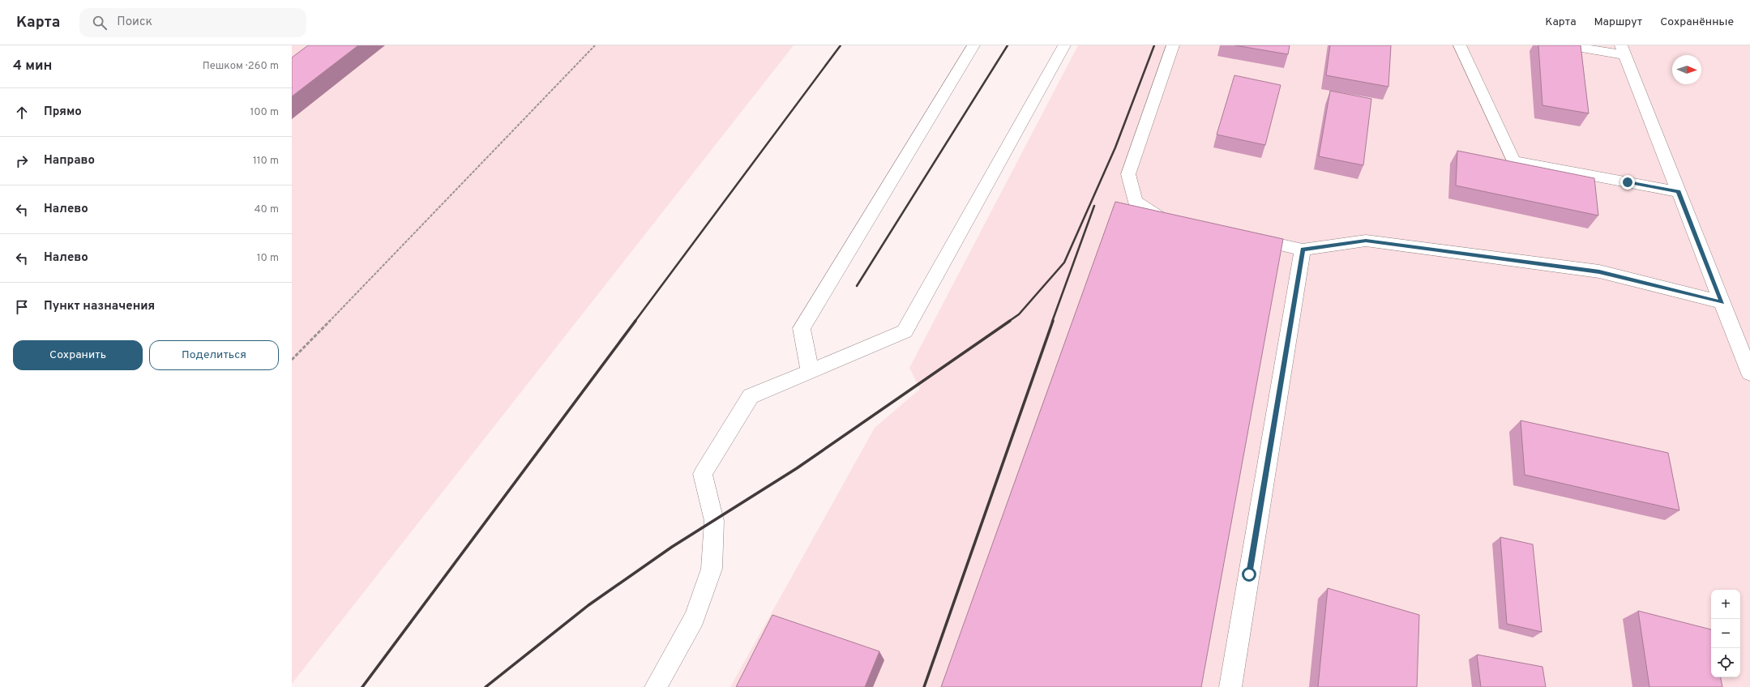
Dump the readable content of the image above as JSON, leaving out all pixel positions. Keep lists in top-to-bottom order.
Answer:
{
  "north": "right",
  "page": {
    "header": "Карта",
    "search": "Поиск",
    "nav": ["Карта", "Маршрут", "Сохранённые"],
    "heading": ["4 мин", "Пешком · 260 m"],
    "list": [
      ["Прямо", "100 m"],
      ["Направо", "110 m"],
      ["Налево", "40 m"],
      ["Налево", "10 m"],
      "Пункт назначения"
    ],
    "buttons": ["Сохранить", "Поделиться"],
    "map_buttons": ["+", "−"]
  }
}
